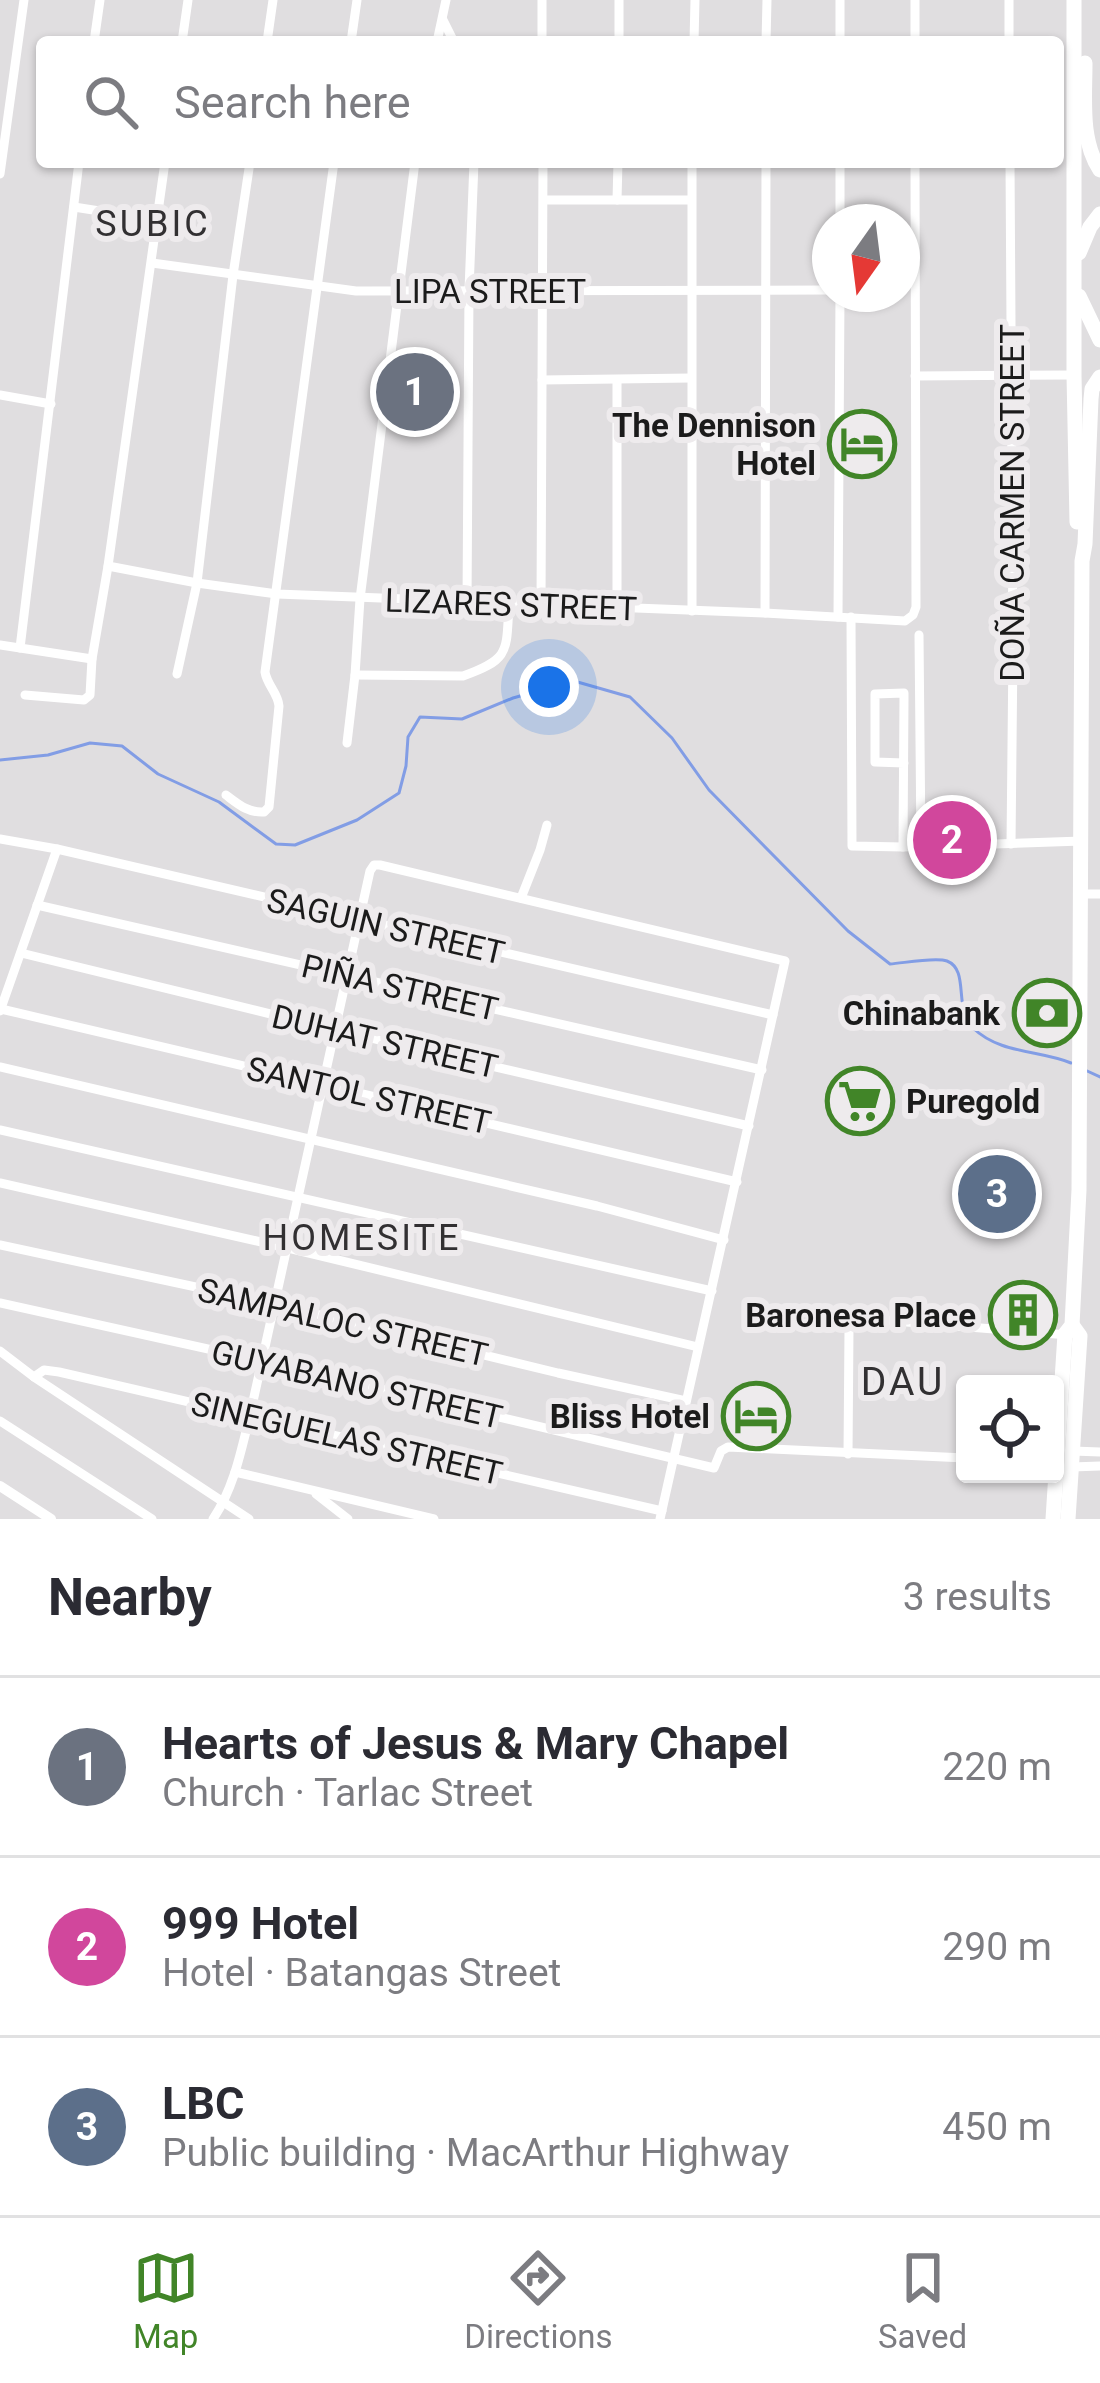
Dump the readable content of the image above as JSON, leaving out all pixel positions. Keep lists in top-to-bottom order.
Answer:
{
  "streets": {
    "street": [
      "LIPA STREET",
      "DOÑA CARMEN STREET",
      "LIZARES STREET",
      "SAGUIN STREET",
      "PIÑA STREET",
      "DUHAT STREET",
      "SANTOL STREET",
      "SAMPALOC STREET",
      "GUYABANO STREET",
      "SINEGUELAS STREET"
    ]
  },
  "districts": ["SUBIC", "HOMESITE", "DAU"],
  "places": {
    "hotel": ["The Dennison Hotel", "Bliss Hotel"],
    "bank": ["Chinabank"],
    "supermarket": ["Puregold"],
    "building": ["Baronesa Place"]
  },
  "north": "bottom",
  "page": {
    "search": "Search here",
    "pins": ["1", "2", "3"],
    "heading": ["Nearby", "3 results"],
    "list": [
      {
        "mark": "1",
        "name": "Hearts of Jesus & Mary Chapel",
        "note": "Church · Tarlac Street",
        "value": "220 m"
      },
      {
        "mark": "2",
        "name": "999 Hotel",
        "note": "Hotel · Batangas Street",
        "value": "290 m"
      },
      {
        "mark": "3",
        "name": "LBC",
        "note": "Public building · MacArthur Highway",
        "value": "450 m"
      }
    ],
    "nav": ["Map", "Directions", "Saved"]
  }
}
